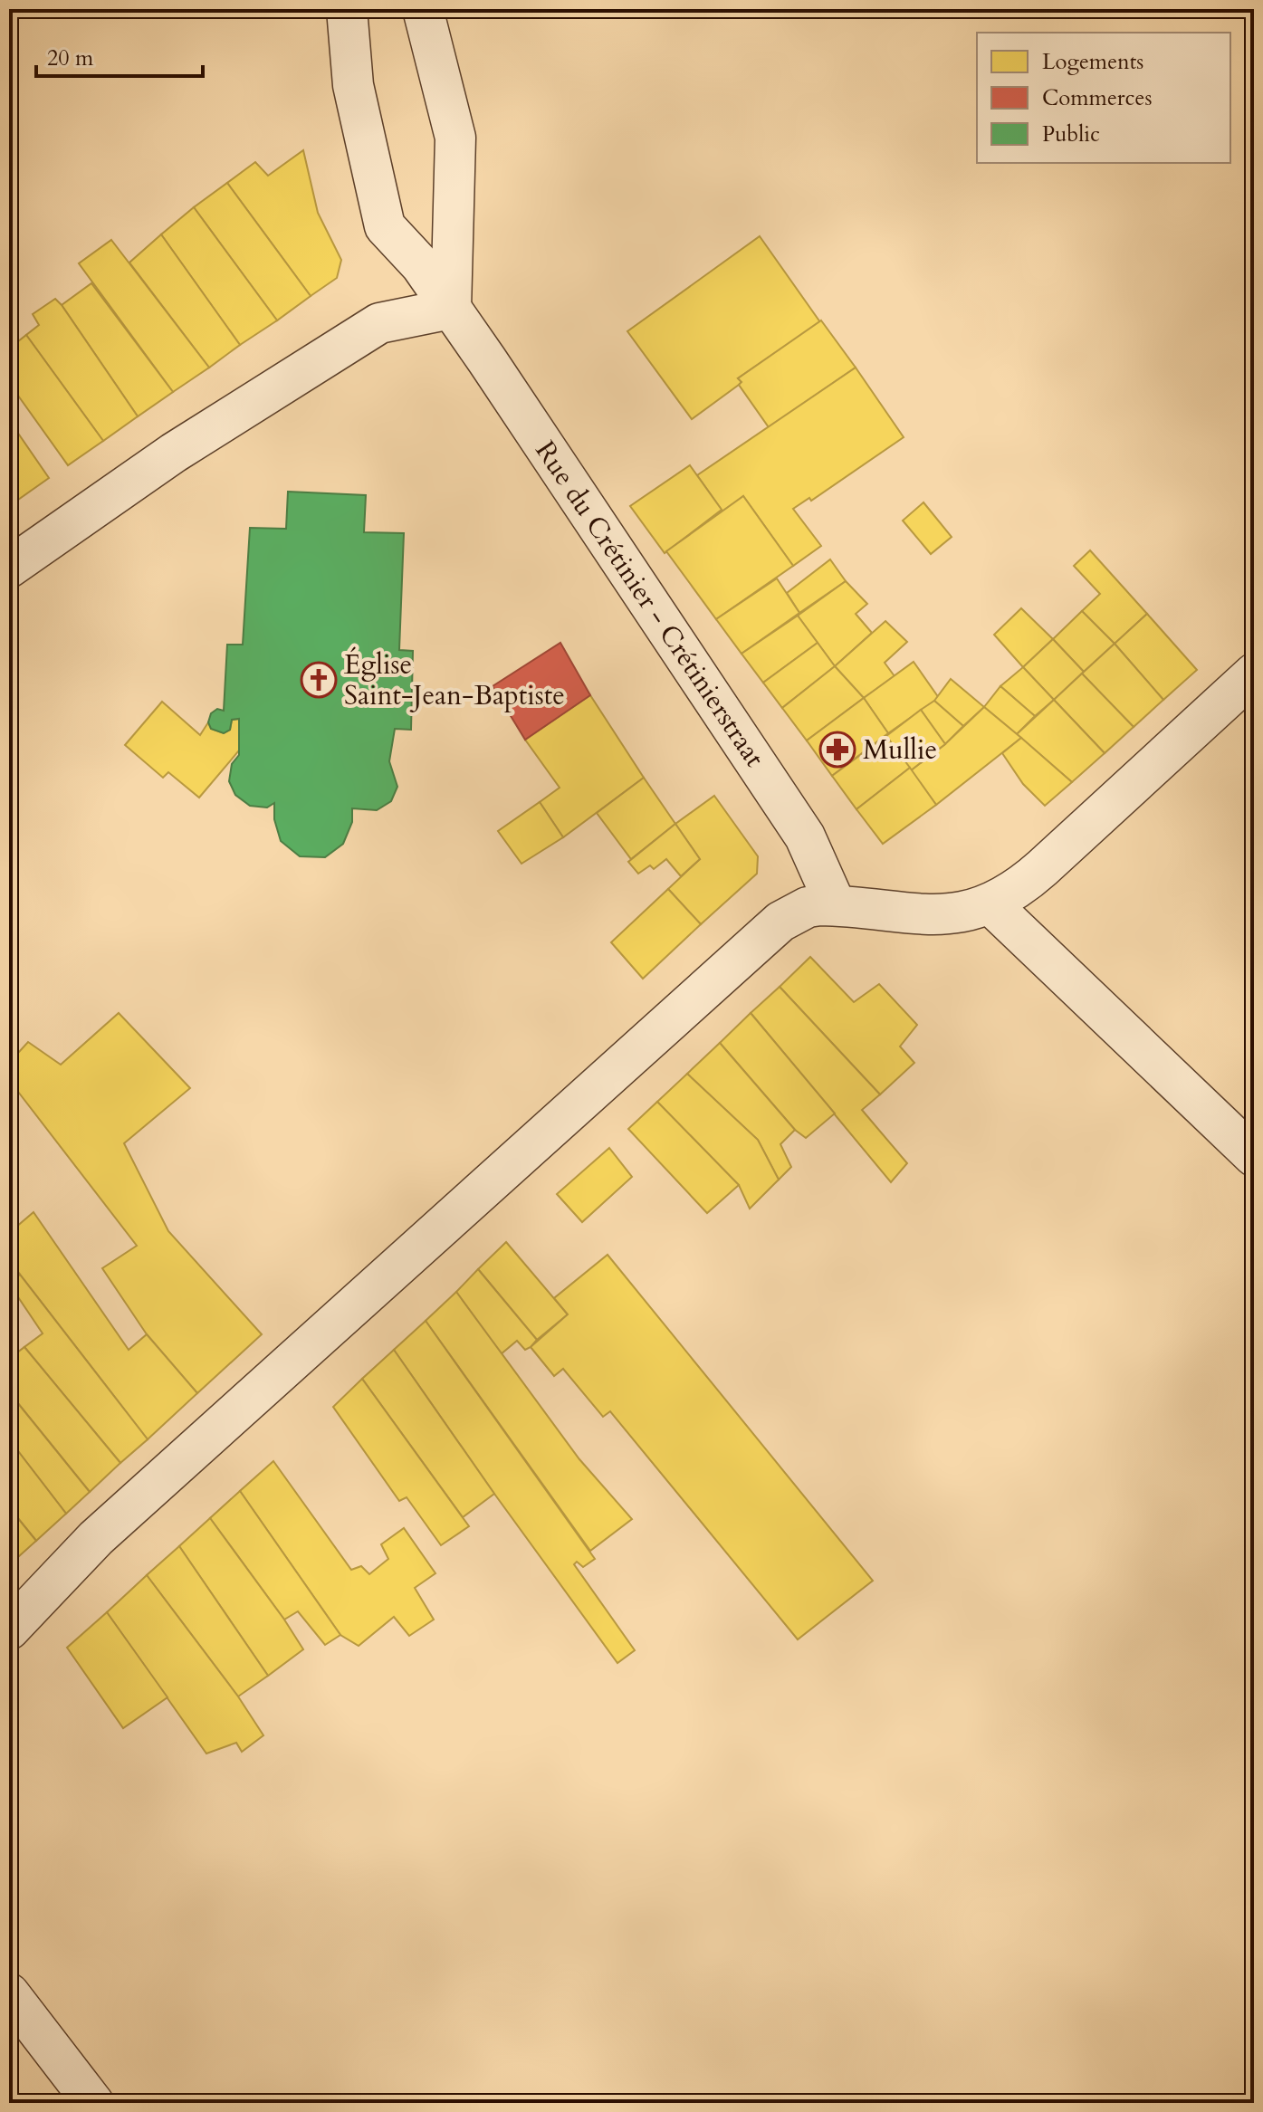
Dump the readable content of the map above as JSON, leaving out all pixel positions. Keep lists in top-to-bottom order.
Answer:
{
  "streets": {
    "street": ["Rue du Crétinier - Crétinierstraat"]
  },
  "places": {
    "church": ["Église Saint-Jean-Baptiste"],
    "pharmacy": ["Mullie"]
  },
  "legend": ["Logements", "Commerces", "Public"],
  "scale_bar": "20 m"
}
